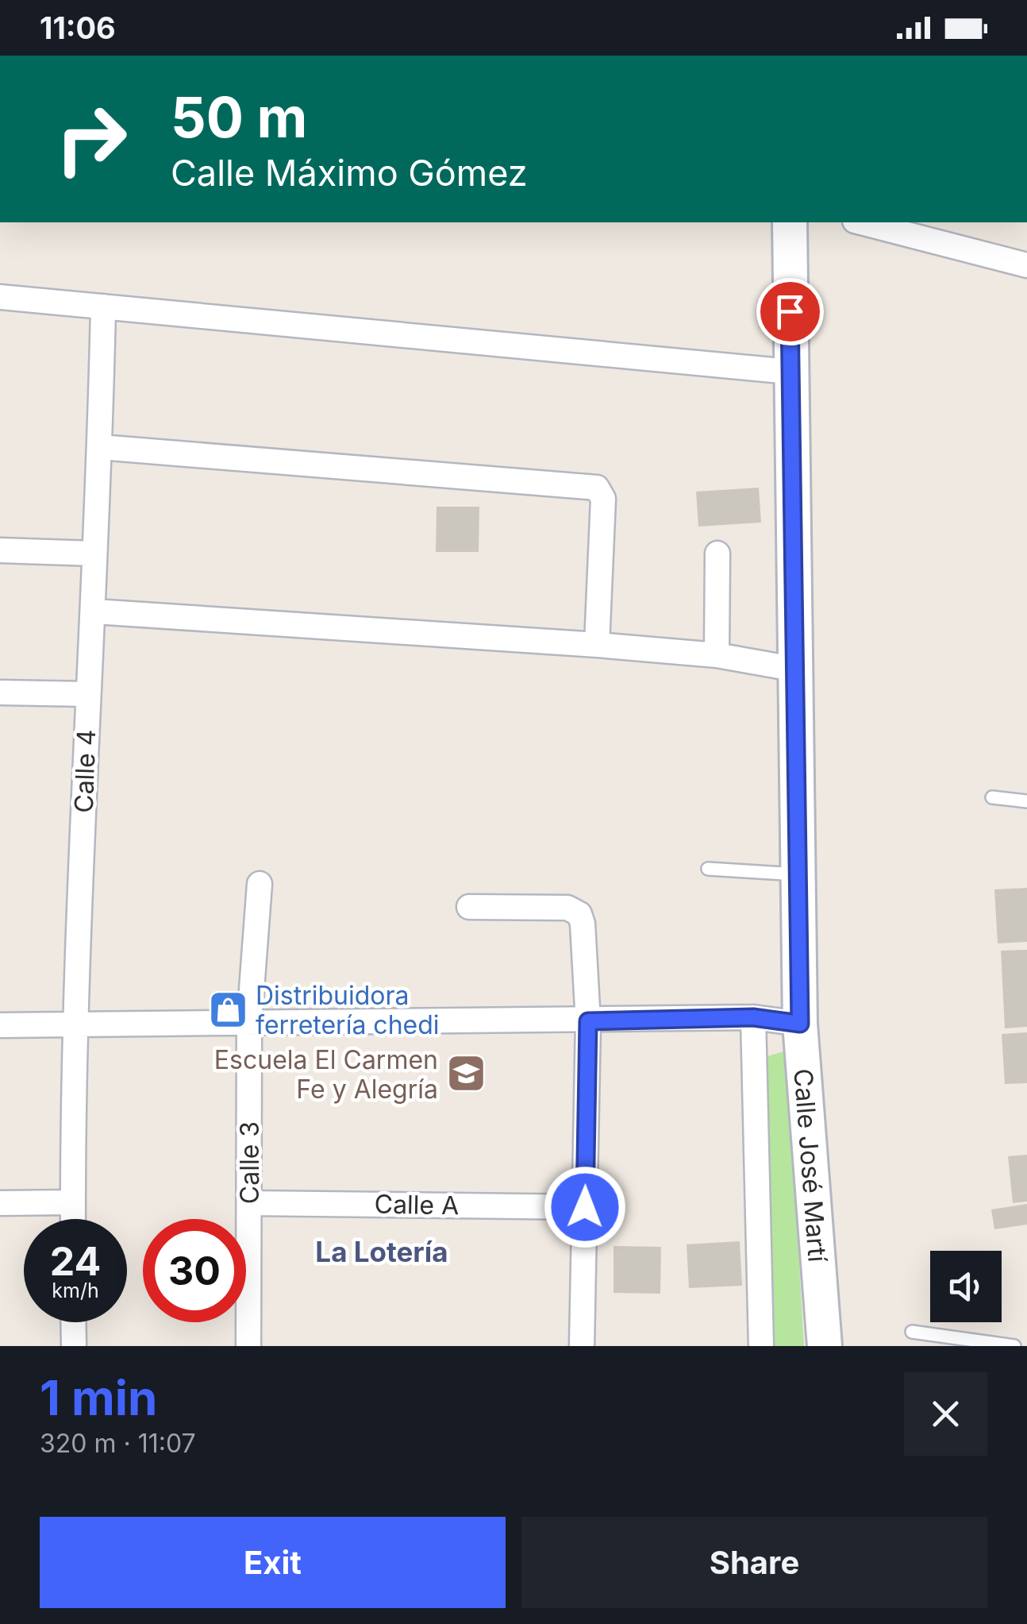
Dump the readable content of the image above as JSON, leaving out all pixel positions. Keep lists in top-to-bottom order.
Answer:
{
  "streets": {
    "main road": ["Calle José Martí"],
    "street": ["Calle 4", "Calle 3", "Calle A"]
  },
  "crossings": [
    ["Calle 3", "Calle A"]
  ],
  "districts": ["La Lotería"],
  "places": {
    "shop": ["Distribuidora ferretería chedi"],
    "school or university": ["Escuela El Carmen Fe y Alegría"]
  },
  "page": {
    "status": "11:06",
    "turn": ["50 m", "Calle Máximo Gómez"],
    "speed": "24 km/h",
    "limit": "30",
    "heading": ["1 min", "320 m · 11:07"],
    "buttons": ["Exit", "Share"]
  }
}
